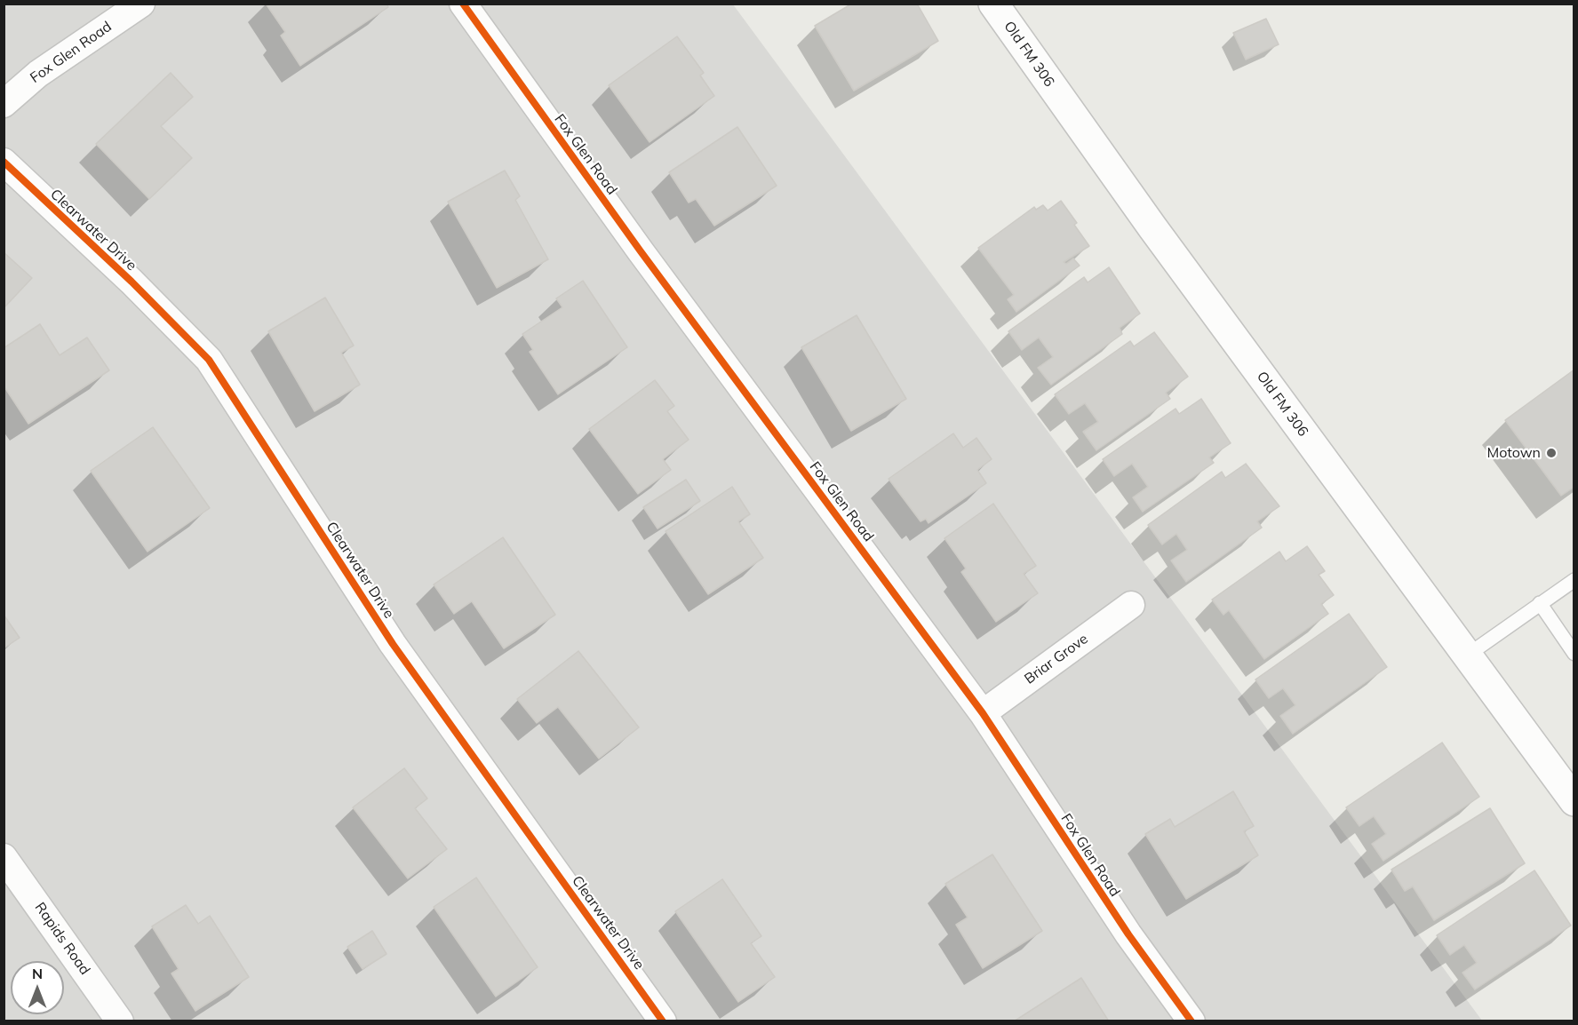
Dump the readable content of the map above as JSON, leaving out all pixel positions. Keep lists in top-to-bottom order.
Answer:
{
  "streets": {
    "street": [
      "Fox Glen Road",
      "Old FM 306",
      "Clearwater Drive",
      "Briar Grove",
      "Rapids Road"
    ]
  },
  "crossings": [
    ["Fox Glen Road", "Briar Grove"]
  ],
  "places": ["Motown"],
  "north": "top"
}
